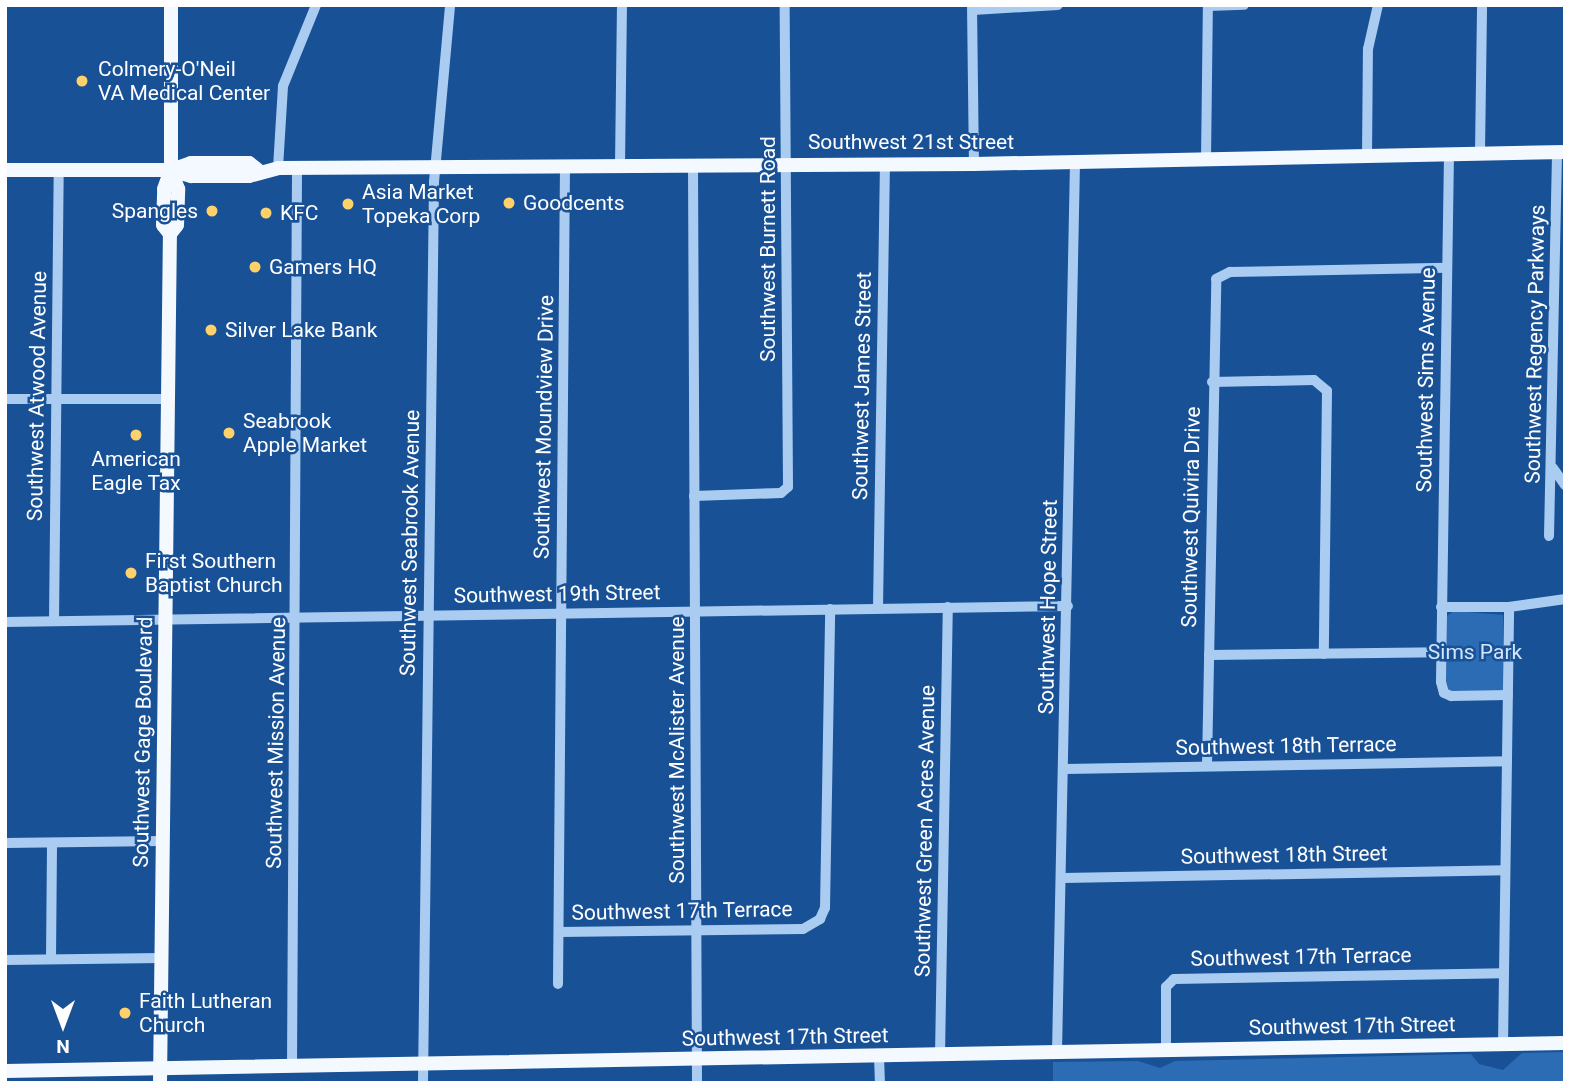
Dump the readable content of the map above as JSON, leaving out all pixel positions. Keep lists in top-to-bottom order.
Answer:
{
  "streets": {
    "main road": ["Southwest 21st Street", "Southwest Gage Boulevard", "Southwest 17th Street"],
    "street": [
      "Southwest Burnett Road",
      "Southwest Regency Parkways",
      "Southwest Sims Avenue",
      "Southwest James Street",
      "Southwest Atwood Avenue",
      "Southwest Moundview Drive",
      "Southwest Quivira Drive",
      "Southwest Seabrook Avenue",
      "Southwest 19th Street",
      "Southwest Hope Street",
      "Southwest Mission Avenue",
      "Southwest 18th Terrace",
      "Southwest McAlister Avenue",
      "Southwest Green Acres Avenue",
      "Southwest 18th Street",
      "Southwest 17th Terrace"
    ]
  },
  "crossings": [
    ["Southwest 21st Street", "Southwest Burnett Road"],
    ["Southwest 21st Street", "Southwest Regency Parkways"],
    ["Southwest 21st Street", "Southwest Sims Avenue"],
    ["Southwest 21st Street", "Southwest James Street"],
    ["Southwest 21st Street", "Southwest Atwood Avenue"],
    ["Southwest 21st Street", "Southwest Moundview Drive"],
    ["Southwest 21st Street", "Southwest Seabrook Avenue"],
    ["Southwest 21st Street", "Southwest Hope Street"],
    ["Southwest 21st Street", "Southwest Gage Boulevard"],
    ["Southwest 21st Street", "Southwest Mission Avenue"],
    ["Southwest 21st Street", "Southwest McAlister Avenue"],
    ["Southwest Burnett Road", "Southwest McAlister Avenue"],
    ["Southwest Sims Avenue", "Southwest Quivira Drive"],
    ["Southwest James Street", "Southwest 19th Street"],
    ["Southwest Atwood Avenue", "Southwest 19th Street"],
    ["Southwest Moundview Drive", "Southwest 19th Street"],
    ["Southwest Moundview Drive", "Southwest 17th Terrace"],
    ["Southwest Quivira Drive", "Southwest 18th Terrace"],
    ["Southwest Seabrook Avenue", "Southwest 19th Street"],
    ["Southwest Seabrook Avenue", "Southwest 17th Street"],
    ["Southwest 19th Street", "Southwest Hope Street"],
    ["Southwest 19th Street", "Southwest Gage Boulevard"],
    ["Southwest 19th Street", "Southwest Mission Avenue"],
    ["Southwest 19th Street", "Southwest McAlister Avenue"],
    ["Southwest 19th Street", "Southwest Green Acres Avenue"],
    ["Southwest 19th Street", "Southwest 17th Terrace"],
    ["Southwest Hope Street", "Southwest 18th Terrace"],
    ["Southwest Hope Street", "Southwest 18th Street"],
    ["Southwest Hope Street", "Southwest 17th Street"],
    ["Southwest Gage Boulevard", "Southwest 17th Street"],
    ["Southwest Mission Avenue", "Southwest 17th Street"],
    ["Southwest McAlister Avenue", "Southwest 17th Terrace"],
    ["Southwest McAlister Avenue", "Southwest 17th Street"],
    ["Southwest Green Acres Avenue", "Southwest 17th Street"],
    ["Southwest 17th Terrace", "Southwest 17th Street"]
  ],
  "parks": ["Sims Park"],
  "places": [
    "Colmery-O'Neil VA Medical Center",
    "Goodcents",
    "Asia Market Topeka Corp",
    "Spangles",
    "KFC",
    "Gamers HQ",
    "Silver Lake Bank",
    "Seabrook Apple Market",
    "American Eagle Tax",
    "First Southern Baptist Church",
    "Faith Lutheran Church"
  ],
  "north": "bottom"
}
